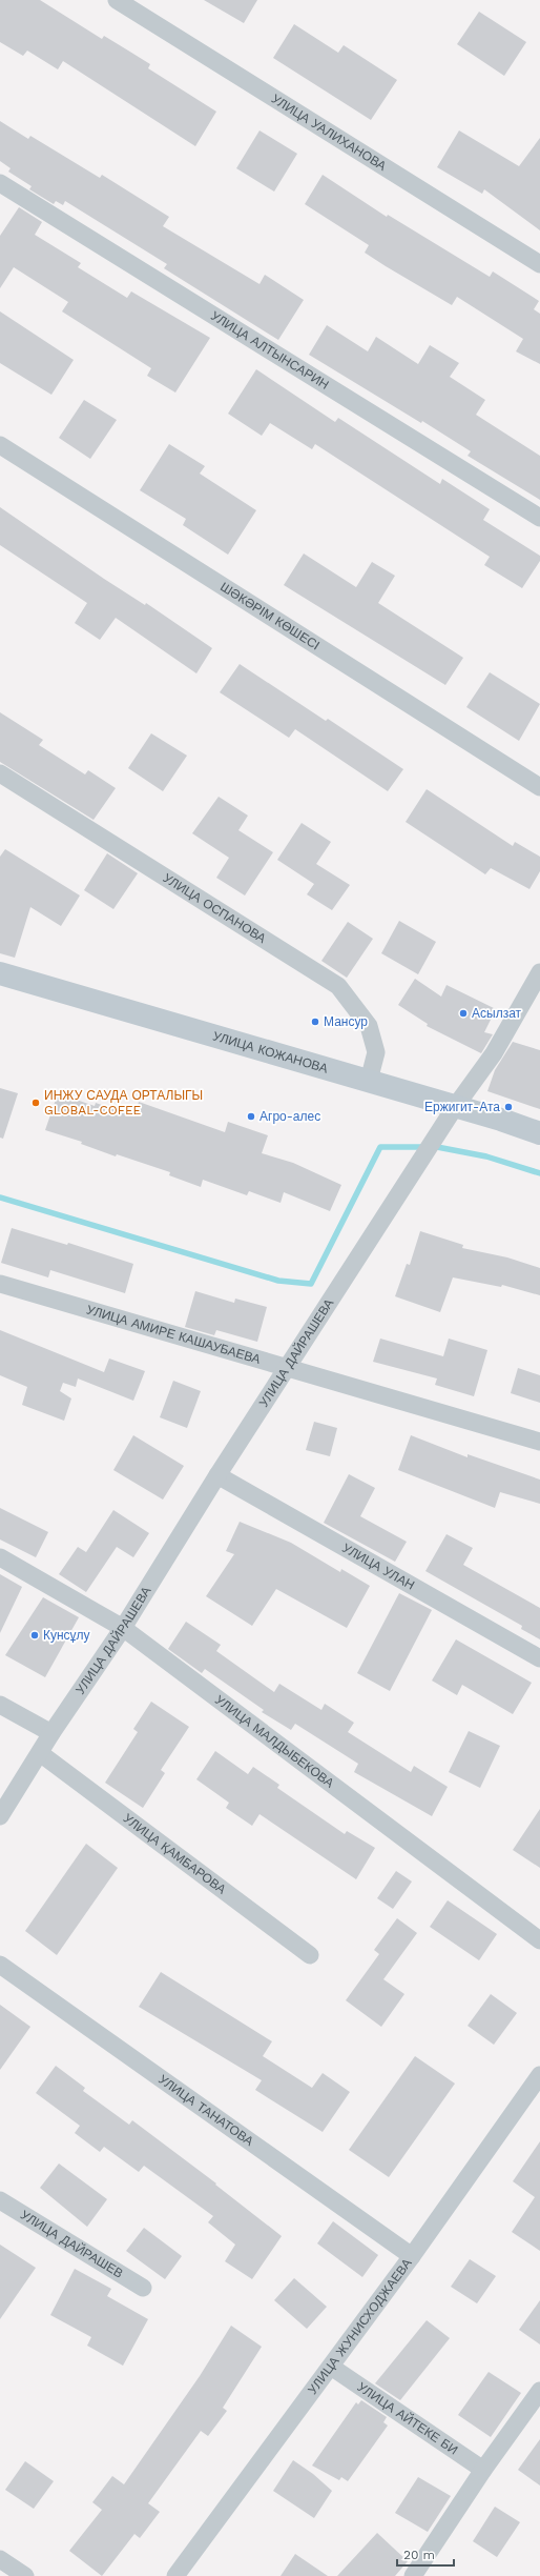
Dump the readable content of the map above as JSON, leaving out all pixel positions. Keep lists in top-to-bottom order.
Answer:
{
  "streets": {
    "main road": ["УЛИЦА КОЖАНОВА"],
    "street": [
      "УЛИЦА УАЛИХАНОВА",
      "УЛИЦА АЛТЫНСАРИН",
      "ШӘКӘРІМ КӨШЕСІ",
      "УЛИЦА ОСПАНОВА",
      "УЛИЦА АМИРЕ КАШАУБАЕВА",
      "УЛИЦА ДАЙРАШЕВА",
      "УЛИЦА УЛАН",
      "УЛИЦА МАЛДЫБЕКОВА",
      "УЛИЦА ҚАМБАРОВА",
      "УЛИЦА ТАНАТОВА",
      "УЛИЦА ДАЙРАШЕВ",
      "УЛИЦА ЖУНИСХОДЖАЕВА",
      "УЛИЦА АЙТЕКЕ БИ"
    ]
  },
  "crossings": [
    ["УЛИЦА ОСПАНОВА", "УЛИЦА КОЖАНОВА"],
    ["УЛИЦА КОЖАНОВА", "УЛИЦА ДАЙРАШЕВА"],
    ["УЛИЦА АМИРЕ КАШАУБАЕВА", "УЛИЦА ДАЙРАШЕВА"],
    ["УЛИЦА ДАЙРАШЕВА", "УЛИЦА УЛАН"],
    ["УЛИЦА ДАЙРАШЕВА", "УЛИЦА МАЛДЫБЕКОВА"],
    ["УЛИЦА ДАЙРАШЕВА", "УЛИЦА ҚАМБАРОВА"],
    ["УЛИЦА ТАНАТОВА", "УЛИЦА ЖУНИСХОДЖАЕВА"],
    ["УЛИЦА ЖУНИСХОДЖАЕВА", "УЛИЦА АЙТЕКЕ БИ"]
  ],
  "places": [
    "Асылзат",
    "Мансур",
    "ИНЖУ САУДА ОРТАЛЫГЫ GLOBAL-COFEE",
    "Ержигит-Ата",
    "Агро-алес",
    "Кунсұлу"
  ],
  "scale_bar": "20 m"
}
